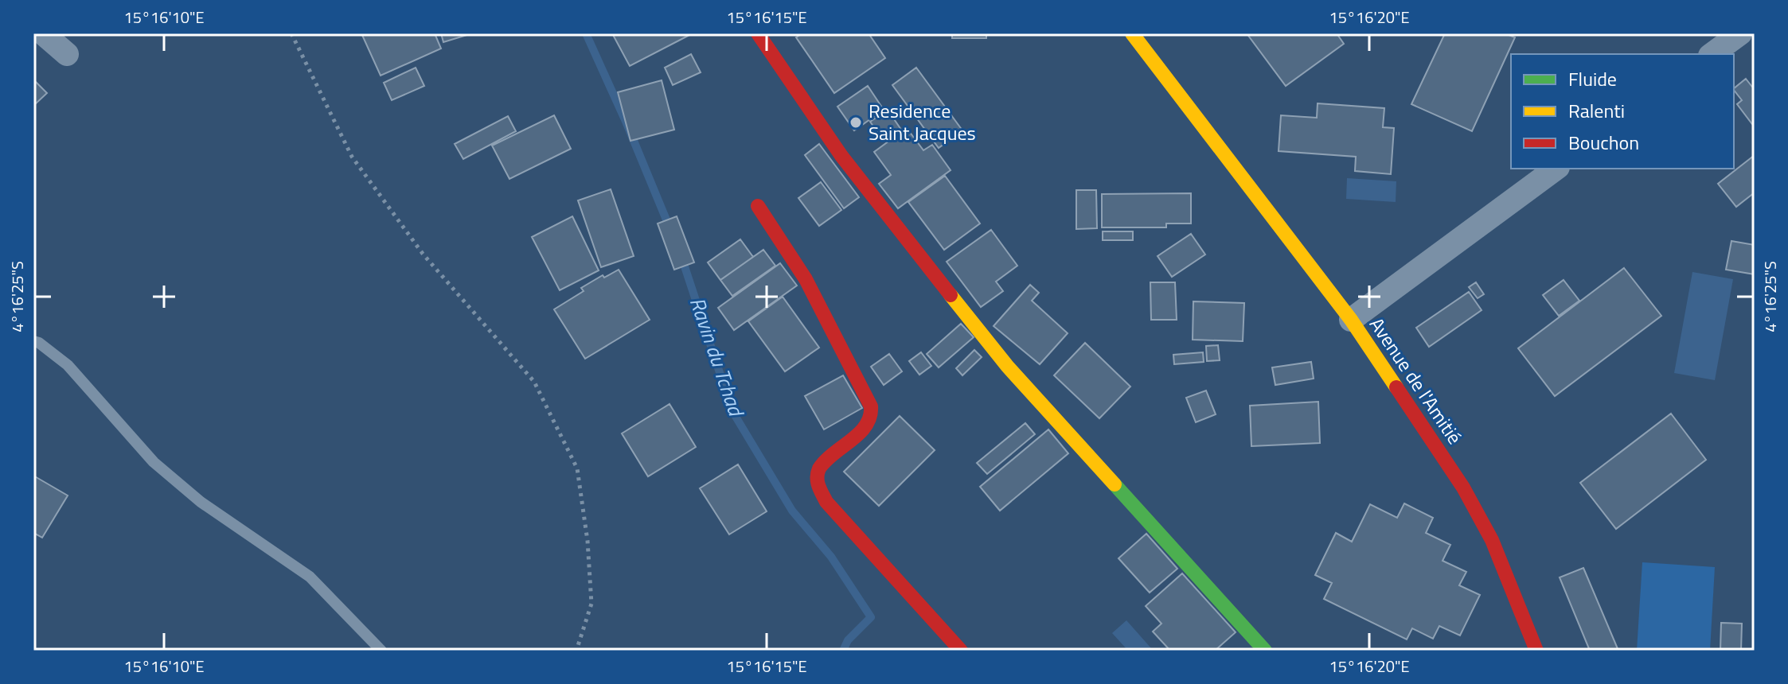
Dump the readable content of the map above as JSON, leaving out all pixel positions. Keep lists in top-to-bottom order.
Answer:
{
  "streets": {
    "street": ["Avenue de l'Amitié"]
  },
  "water": ["Ravin du Tchad"],
  "places": ["Residence Saint Jacques"],
  "legend": ["Fluide", "Ralenti", "Bouchon"],
  "coordinates": [
    "15°16'10\"E",
    "15°16'15\"E",
    "15°16'20\"E",
    "4°16'25\"S"
  ]
}
